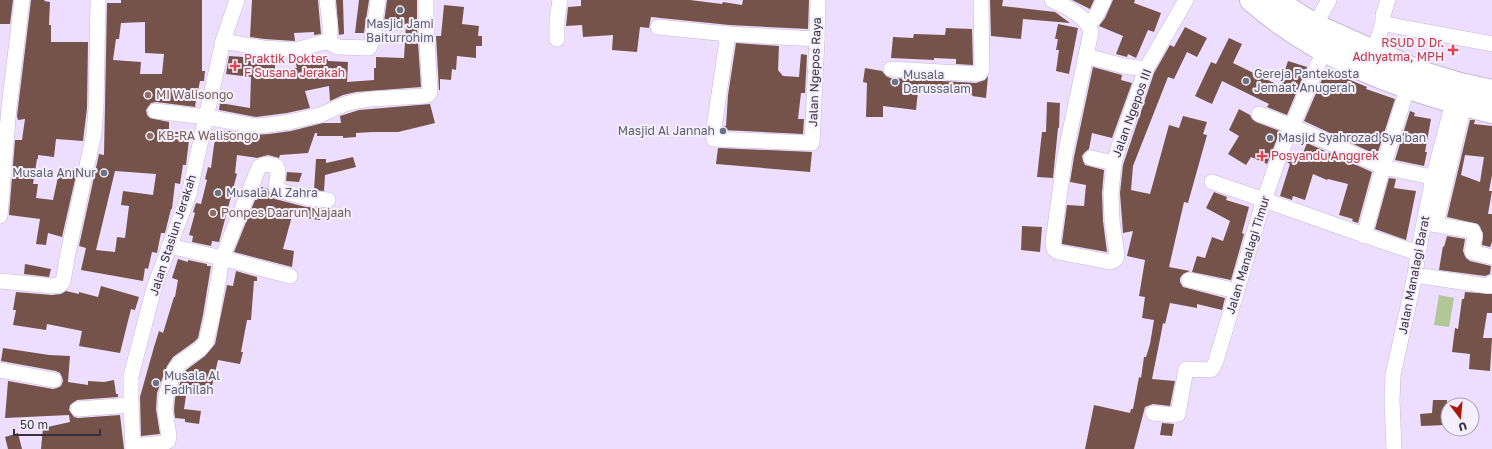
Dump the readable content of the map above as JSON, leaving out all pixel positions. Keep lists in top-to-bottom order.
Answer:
{
  "streets": {
    "street": [
      "Jalan Ngepos Raya",
      "Jalan Ngepos III",
      "Jalan Stasiun Jerakah",
      "Jalan Manalagi Timur",
      "Jalan Manalagi Barat"
    ]
  },
  "places": {
    "other": [
      "Masjid Jami Baiturrohim",
      "Gereja Pantekosta Jemaat Anugerah",
      "Musala Darussalam",
      "MI Walisongo",
      "Masjid Al Jannah",
      "KB-RA Walisongo",
      "Masjid Syahrozad Sya'ban",
      "Musala An Nur",
      "Musala Al Zahra",
      "Ponpes Daarun Najaah",
      "Musala Al Fadhilah"
    ],
    "health": ["RSUD D Dr. Adhyatma, MPH", "Praktik Dokter F Susana Jerakah", "Posyandu Anggrek"]
  },
  "scale_bar": "50 m",
  "north": "bottom"
}
